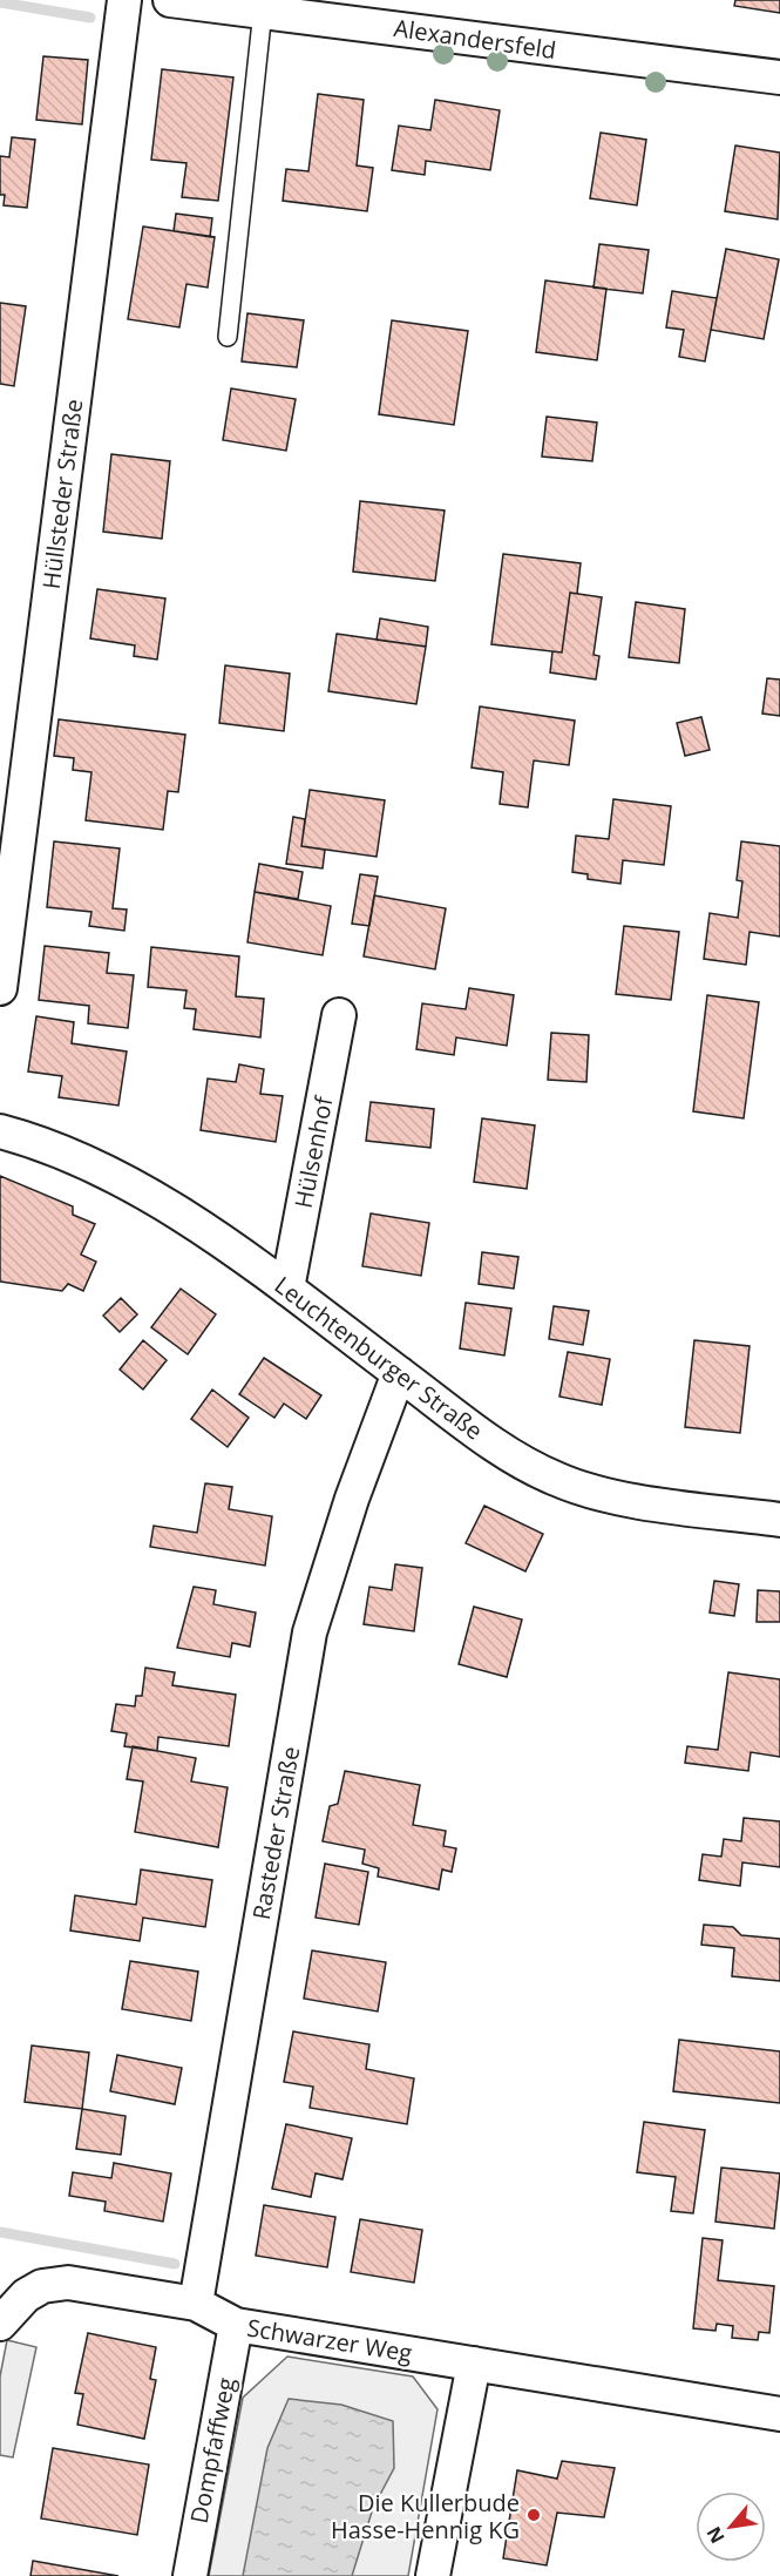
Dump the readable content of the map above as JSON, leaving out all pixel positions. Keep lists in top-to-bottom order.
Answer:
{
  "streets": {
    "street": [
      "Alexandersfeld",
      "Hüllsteder Straße",
      "Hülsenhof",
      "Leuchtenburger Straße",
      "Rasteder Straße",
      "Schwarzer Weg",
      "Dompfaffweg"
    ]
  },
  "crossings": [
    ["Hülsenhof", "Leuchtenburger Straße"],
    ["Leuchtenburger Straße", "Rasteder Straße"],
    ["Rasteder Straße", "Schwarzer Weg"],
    ["Schwarzer Weg", "Dompfaffweg"]
  ],
  "places": ["Die Kullerbude Hasse-Hennig KG"],
  "north": "bottom left"
}
